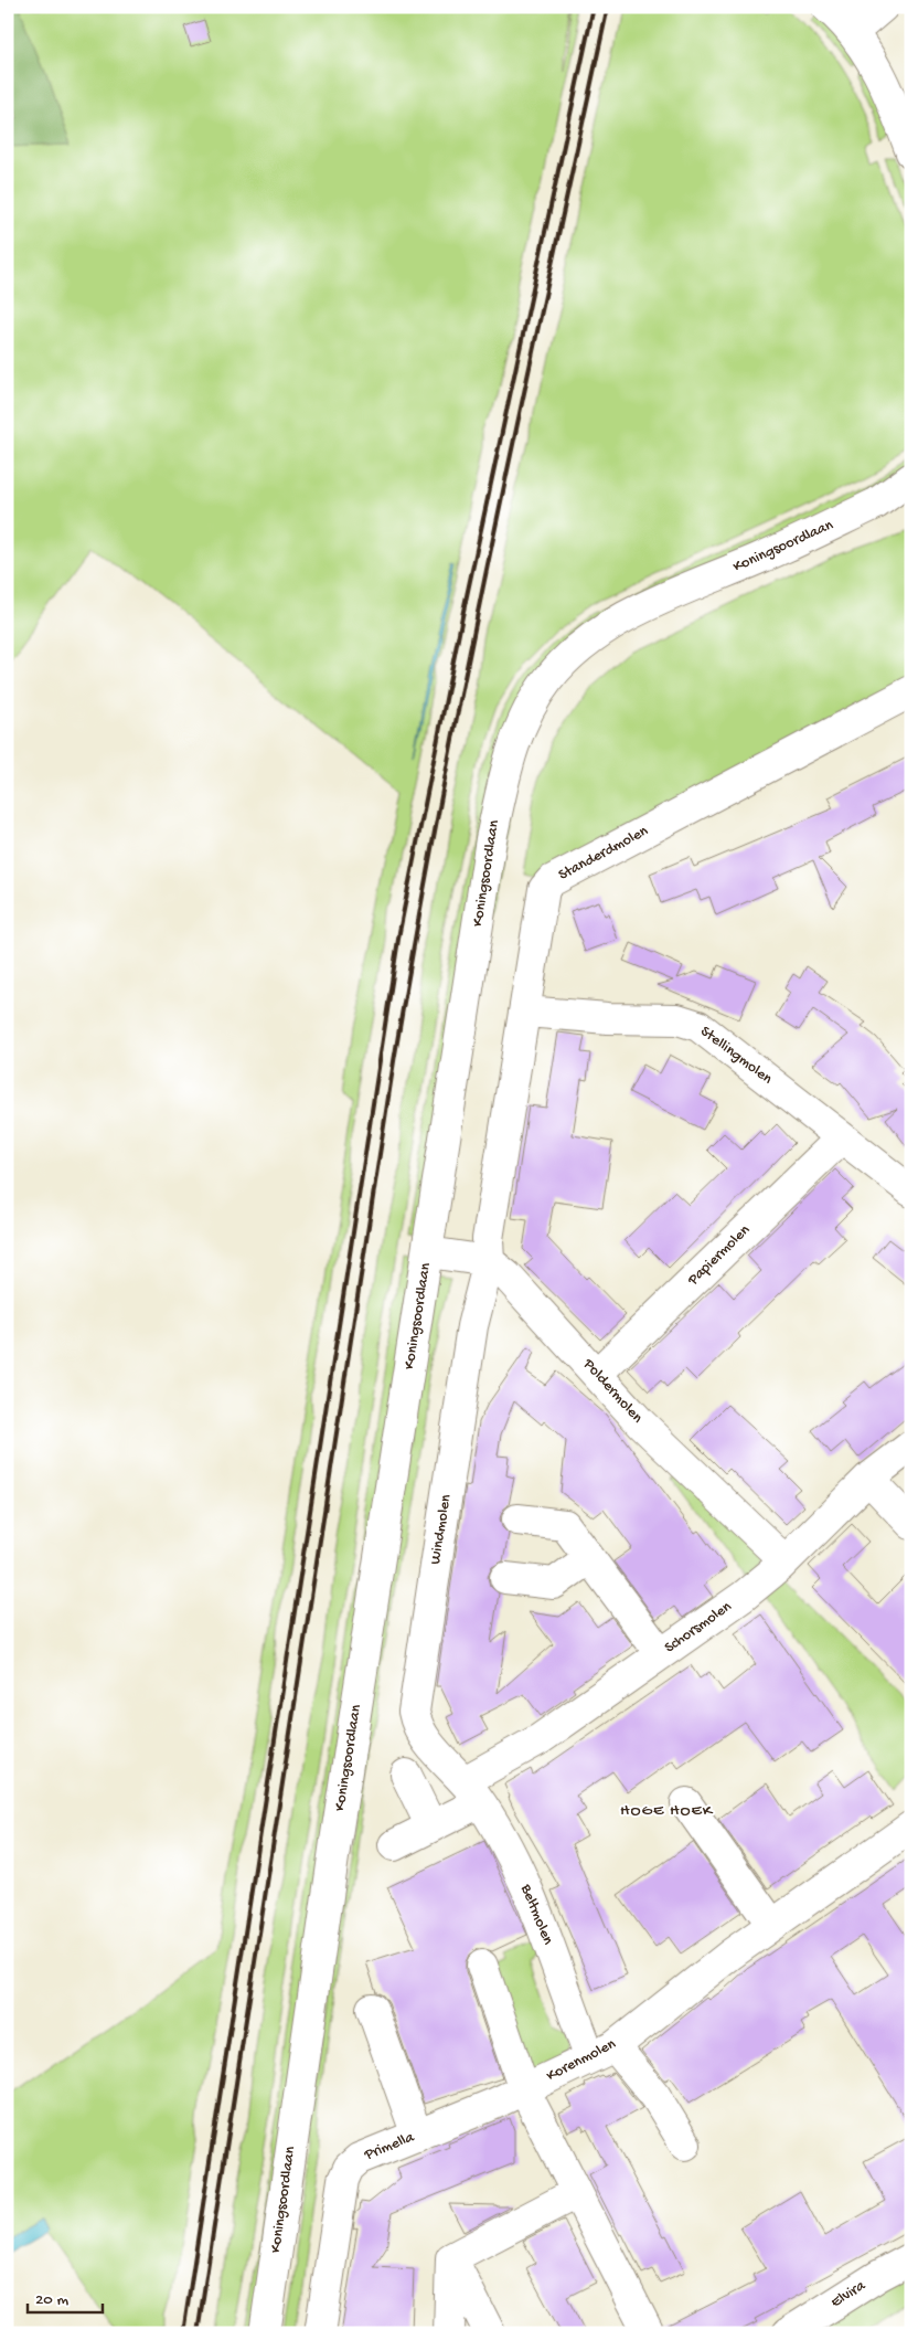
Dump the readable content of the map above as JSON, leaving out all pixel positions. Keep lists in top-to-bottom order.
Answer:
{
  "streets": {
    "street": [
      "Koningsoordlaan",
      "Standerdmolen",
      "Stellingmolen",
      "Papiermolen",
      "Poldermolen",
      "Windmolen",
      "Schorsmolen",
      "Beltmolen",
      "Korenmolen",
      "Primella",
      "Elvira"
    ]
  },
  "crossings": [
    ["Standerdmolen", "Stellingmolen"],
    ["Standerdmolen", "Poldermolen"],
    ["Standerdmolen", "Windmolen"],
    ["Stellingmolen", "Papiermolen"],
    ["Papiermolen", "Poldermolen"],
    ["Poldermolen", "Windmolen"],
    ["Poldermolen", "Schorsmolen"],
    ["Windmolen", "Schorsmolen"],
    ["Windmolen", "Beltmolen"],
    ["Schorsmolen", "Beltmolen"],
    ["Beltmolen", "Korenmolen"],
    ["Korenmolen", "Primella"]
  ],
  "districts": ["HOGE HOEK"],
  "scale_bar": "20 m"
}
